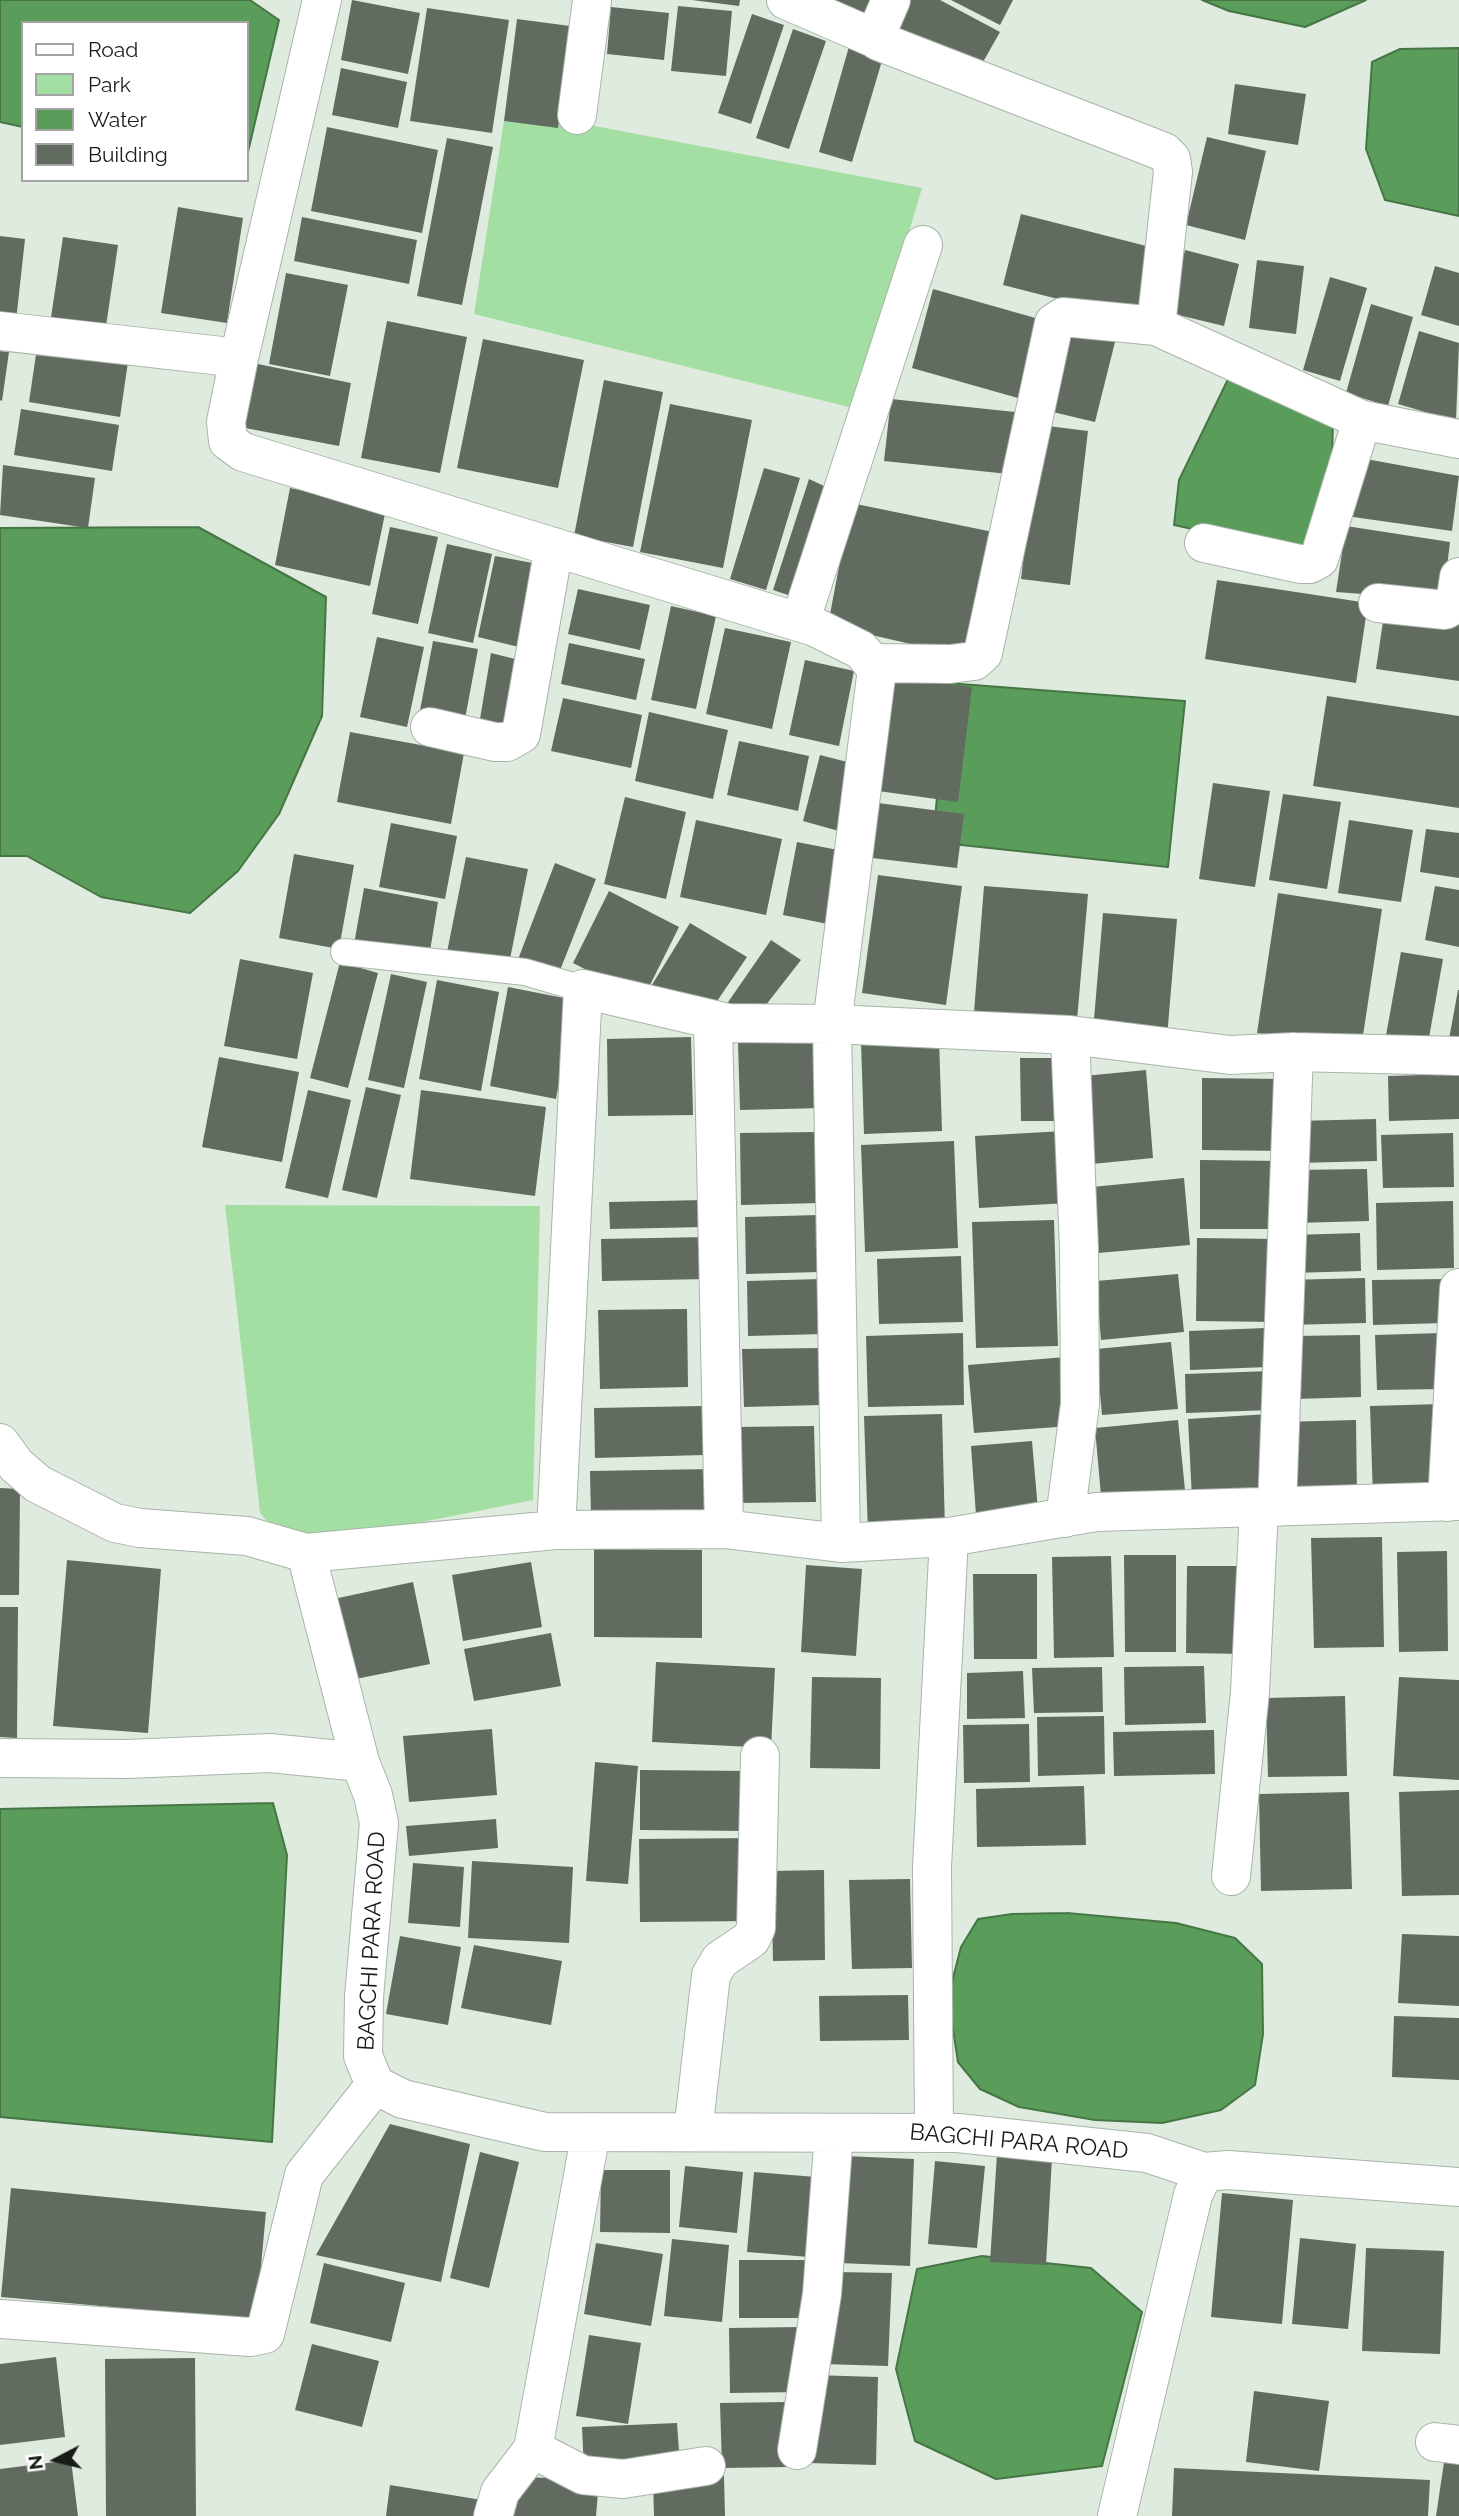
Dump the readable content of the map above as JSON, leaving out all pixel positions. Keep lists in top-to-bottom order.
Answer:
{
  "streets": {
    "street": ["BAGCHI PARA ROAD"]
  },
  "legend": [
    "Road",
    "Park",
    "Water",
    "Building"
  ],
  "north": "left"
}
